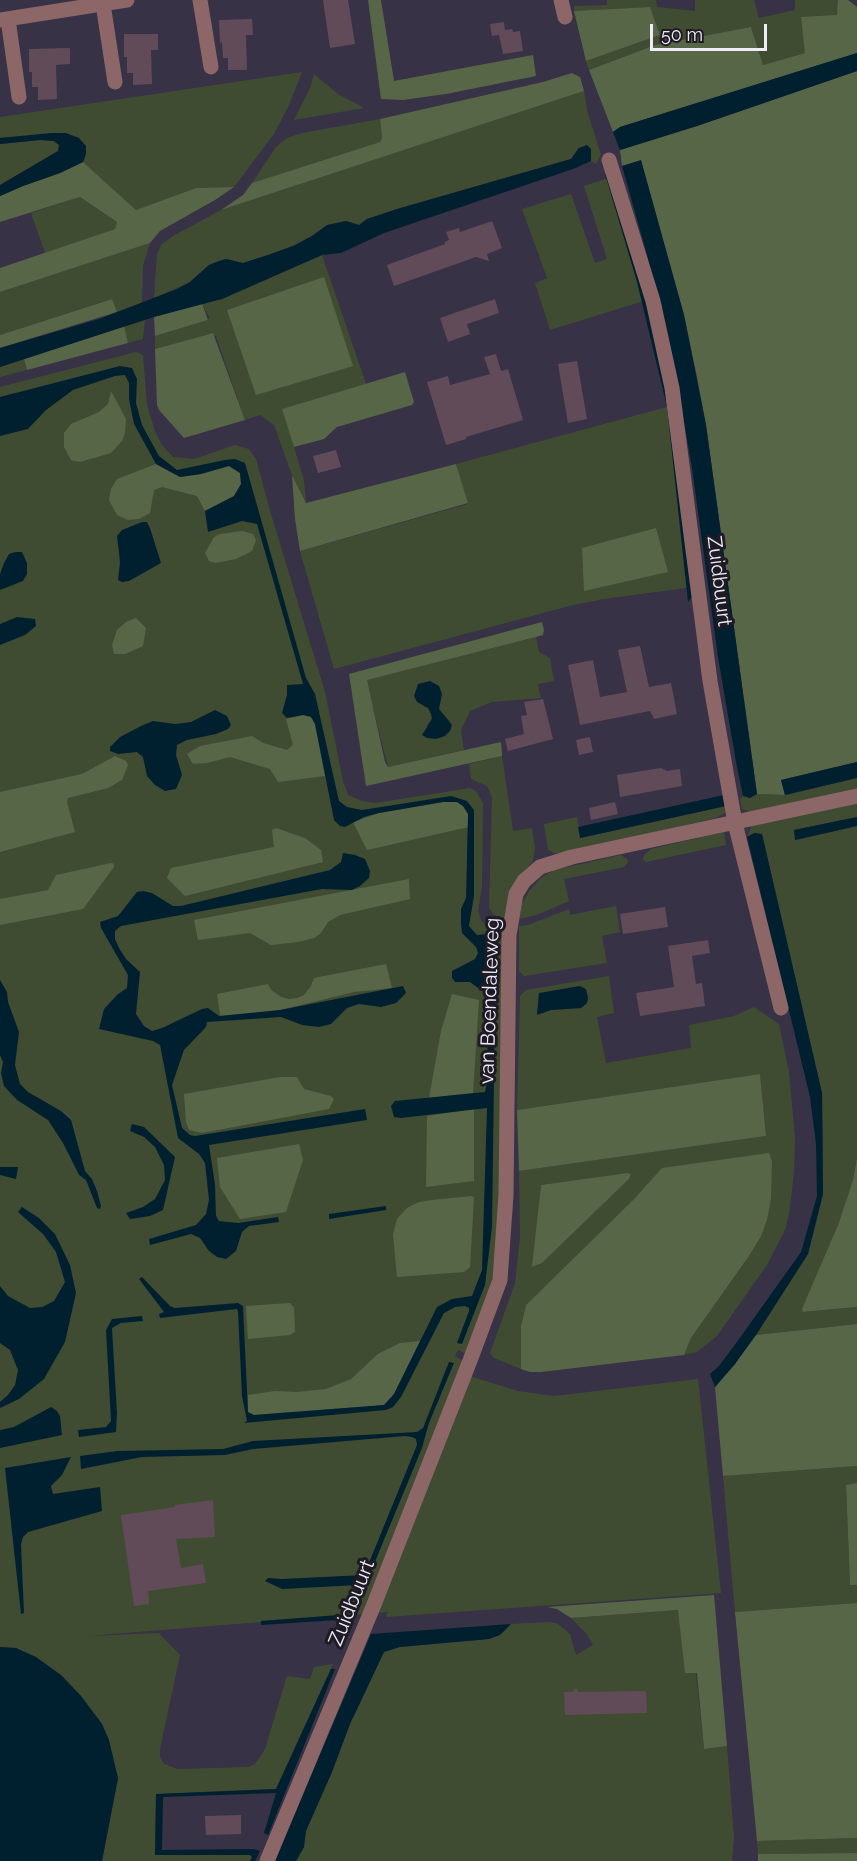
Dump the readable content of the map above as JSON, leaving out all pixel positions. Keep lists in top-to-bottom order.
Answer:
{
  "streets": {
    "street": ["Zuidbuurt", "van Boendaleweg"]
  },
  "crossings": [
    ["Zuidbuurt", "van Boendaleweg"]
  ],
  "scale_bar": "50 m"
}
